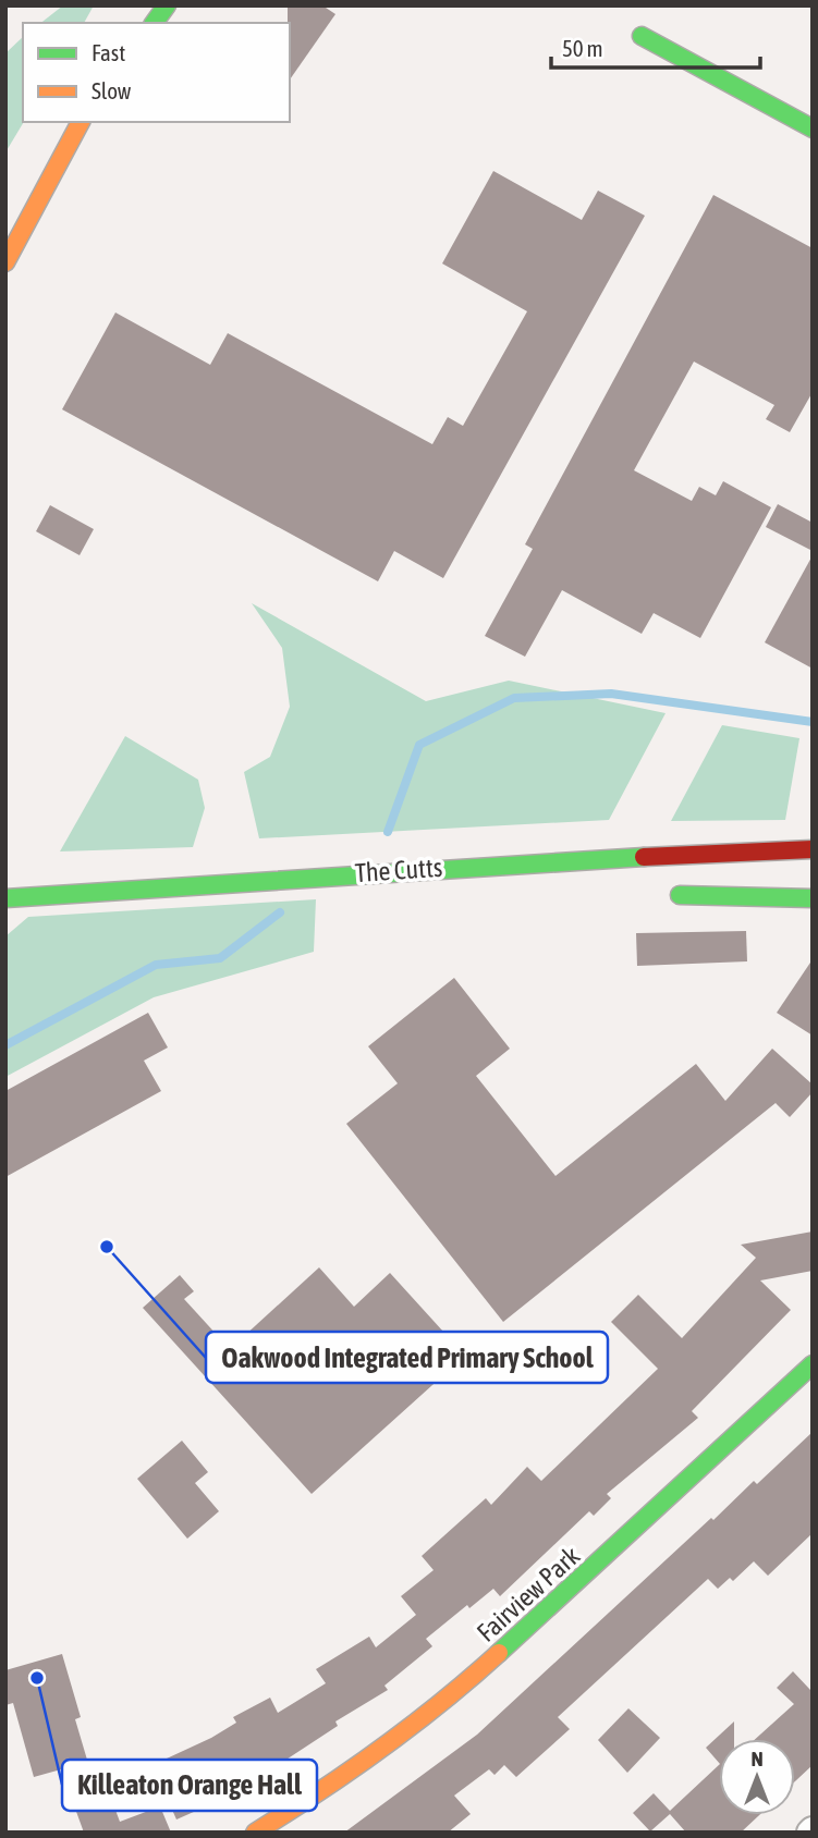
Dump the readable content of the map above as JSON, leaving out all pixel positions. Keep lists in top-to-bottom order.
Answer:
{
  "streets": {
    "main road": ["The Cutts", "Fairview Park"]
  },
  "places": ["Oakwood Integrated Primary School", "Killeaton Orange Hall"],
  "legend": ["Fast", "Slow"],
  "scale_bar": "50 m",
  "north": "top"
}
